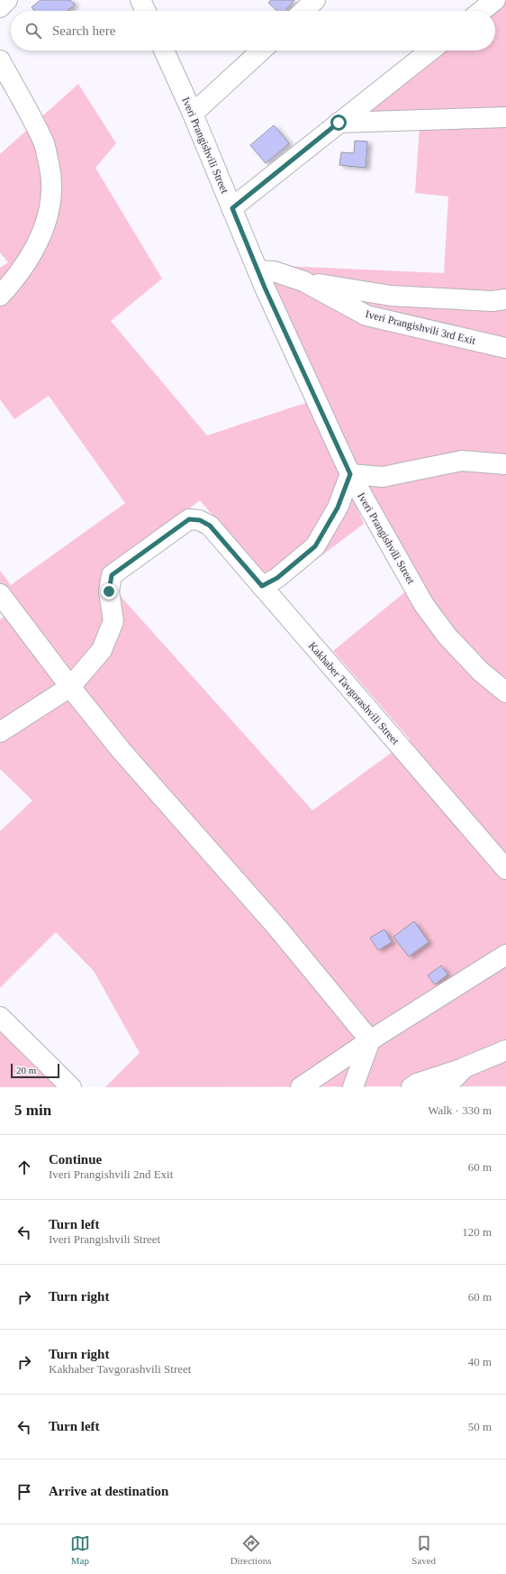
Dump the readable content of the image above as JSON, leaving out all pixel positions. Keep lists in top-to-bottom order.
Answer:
{
  "streets": {
    "street": ["Iveri Prangishvili Street", "Iveri Prangishvili 3rd Exit", "Kakhaber Tavgorashvili Street"]
  },
  "crossings": [
    ["Iveri Prangishvili Street", "Iveri Prangishvili 3rd Exit"]
  ],
  "scale_bar": "20 m",
  "page": {
    "search": "Search here",
    "scale": "20 m",
    "heading": ["5 min", "Walk · 330 m"],
    "list": [
      ["Continue", "Iveri Prangishvili 2nd Exit", "60 m"],
      ["Turn left", "Iveri Prangishvili Street", "120 m"],
      ["Turn right", "60 m"],
      ["Turn right", "Kakhaber Tavgorashvili Street", "40 m"],
      ["Turn left", "50 m"],
      "Arrive at destination"
    ],
    "nav": ["Map", "Directions", "Saved"]
  }
}
